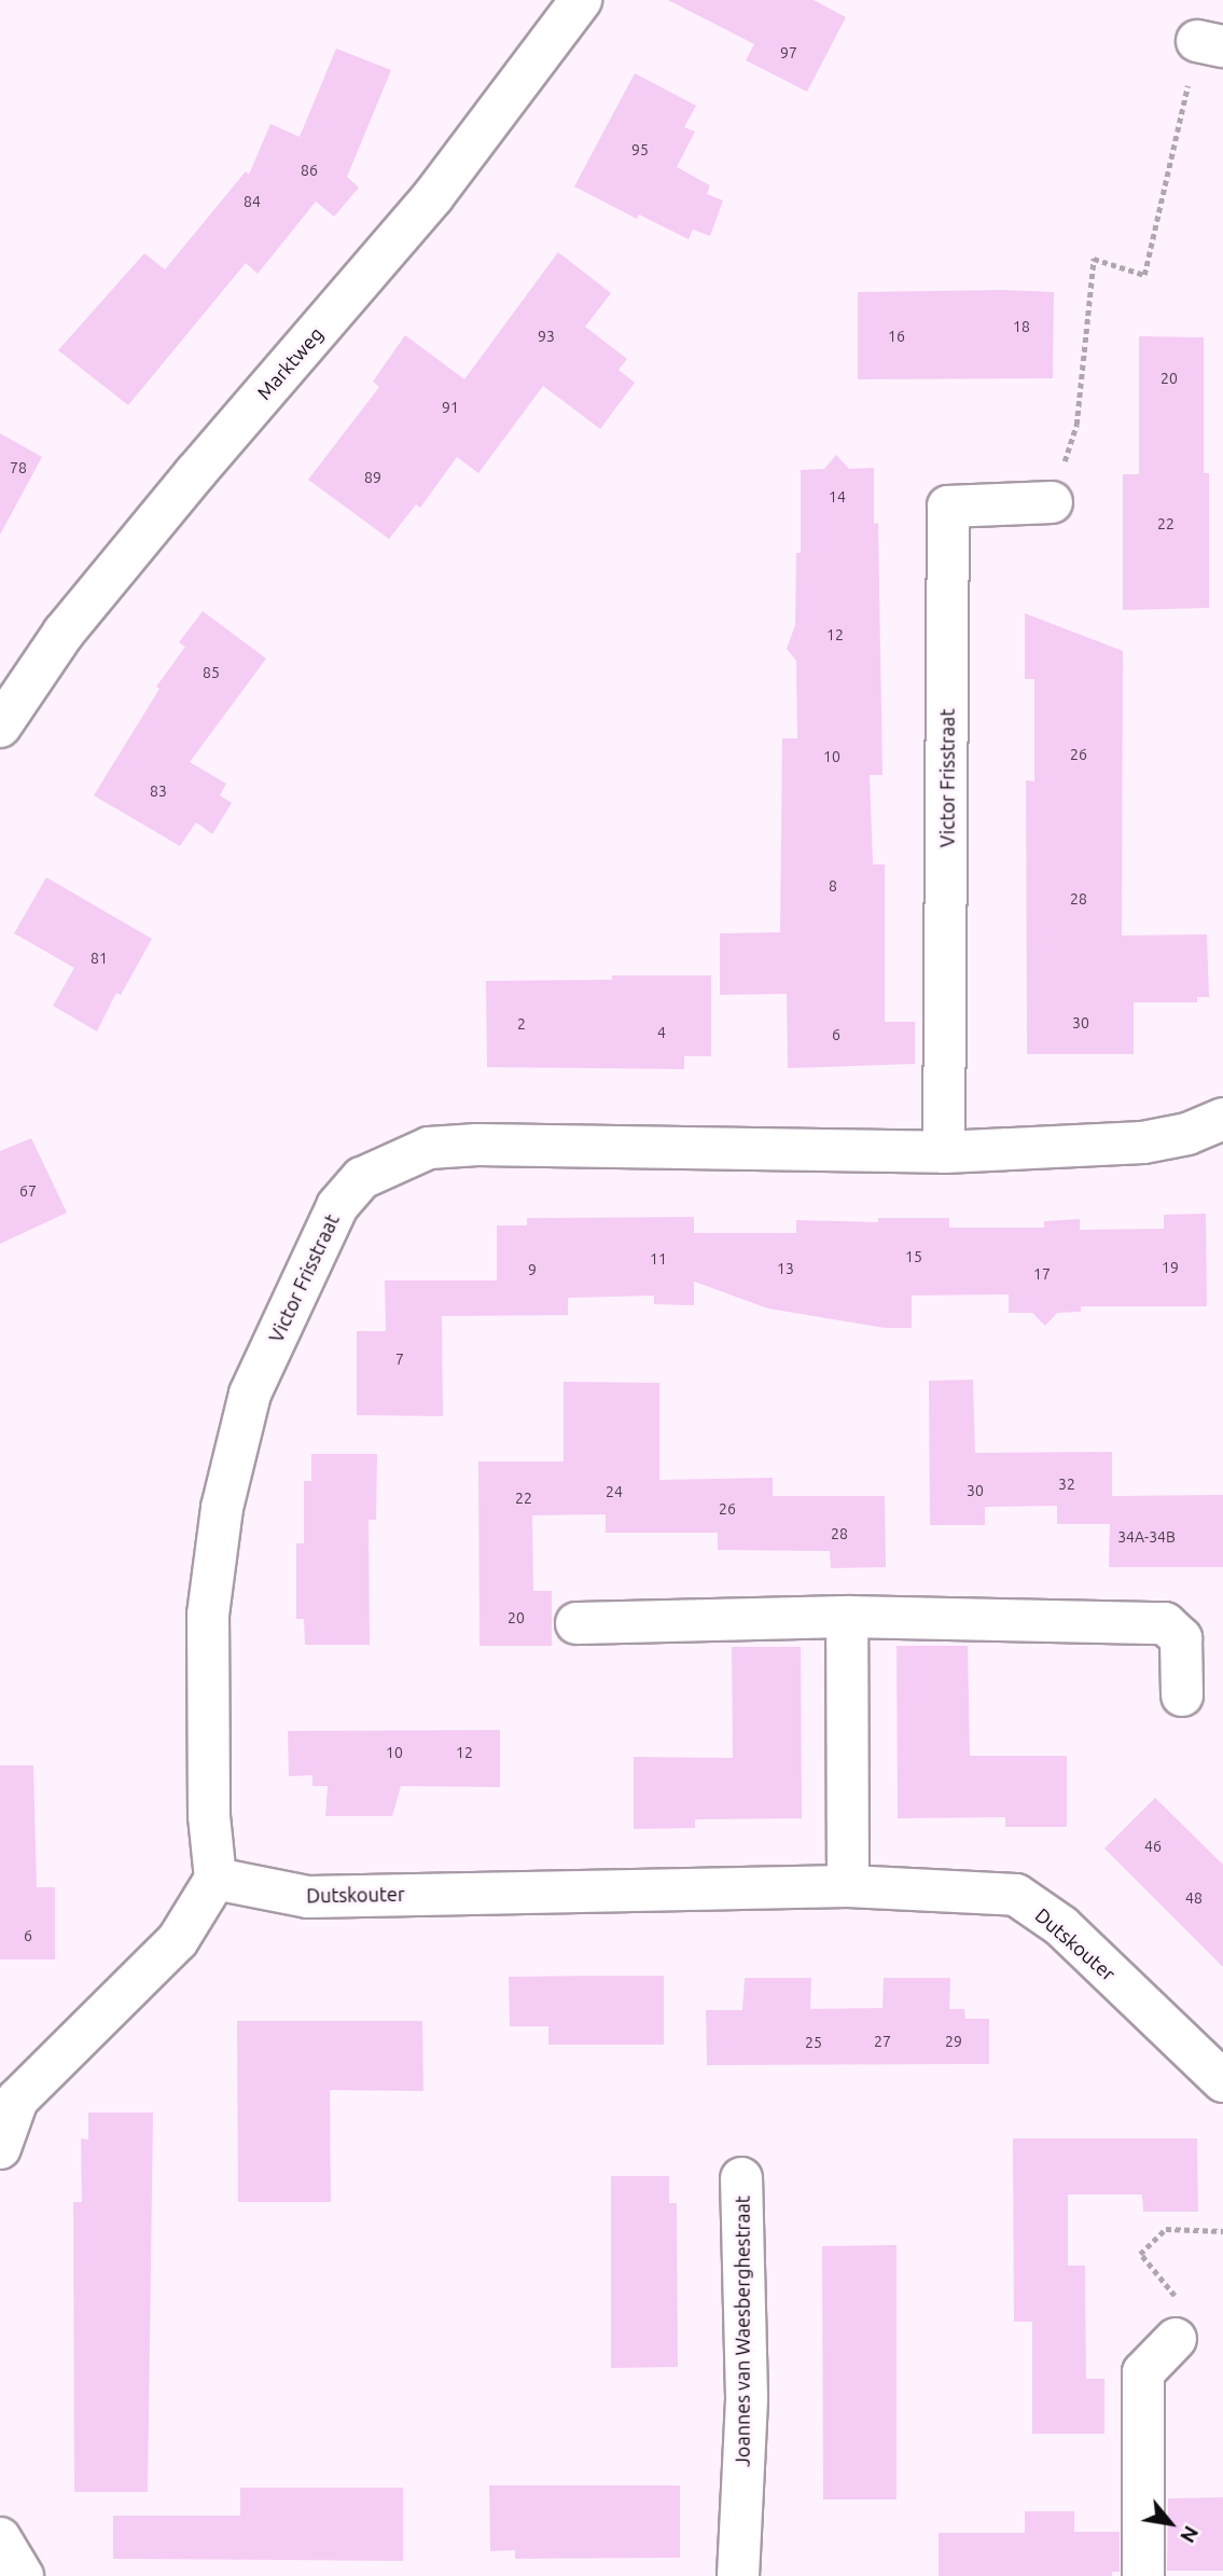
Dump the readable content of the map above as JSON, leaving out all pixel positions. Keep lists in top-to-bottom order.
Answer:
{
  "streets": {
    "street": [
      "Marktweg",
      "Victor Frisstraat",
      "Dutskouter",
      "Joannes van Waesberghestraat"
    ]
  },
  "crossings": [
    ["Victor Frisstraat", "Dutskouter"]
  ],
  "house_numbers": [
    "97",
    "95",
    "86",
    "84",
    "18",
    "93",
    "16",
    "20",
    "91",
    "78",
    "89",
    "14",
    "22",
    "12",
    "85",
    "26",
    "10",
    "83",
    "8",
    "28",
    "81",
    "30",
    "2",
    "4",
    "6",
    "67",
    "15",
    "11",
    "19",
    "13",
    "9",
    "17",
    "7",
    "32",
    "30",
    "24",
    "22",
    "26",
    "28",
    "34A-34B",
    "20",
    "10",
    "12",
    "46",
    "48",
    "6",
    "27",
    "29",
    "25"
  ],
  "north": "bottom right"
}
